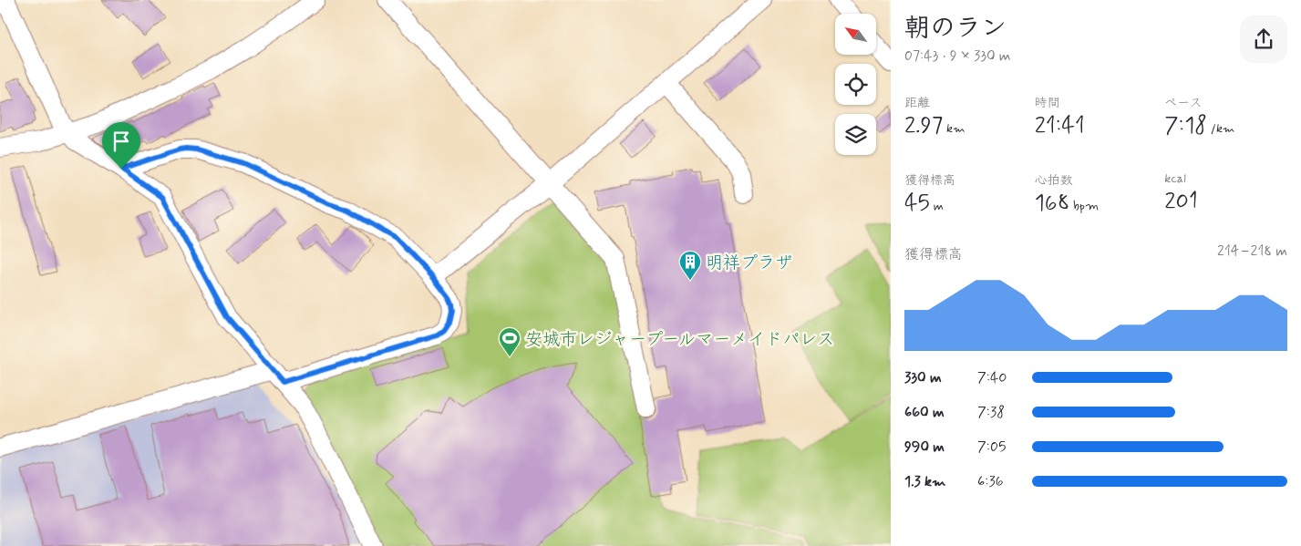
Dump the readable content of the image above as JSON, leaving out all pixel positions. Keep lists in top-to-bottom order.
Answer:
{
  "places": {
    "building": ["明祥プラザ"],
    "sports": ["安城市レジャープールマーメイドパレス"]
  },
  "north": "top left",
  "page": {
    "heading": ["朝のラン", "07:43 · 9 × 330 m"],
    "stats": [
      ["距離", "2.97 km"],
      ["時間", "21:41"],
      ["ペース", "7:18 /km"],
      ["獲得標高", "45 m"],
      ["心拍数", "168 bpm"],
      ["kcal", "201"]
    ],
    "chart": ["獲得標高", "214–218 m"],
    "list": [
      {
        "name": "330 m",
        "note": "7:40"
      },
      {
        "name": "660 m",
        "note": "7:38"
      },
      {
        "name": "990 m",
        "note": "7:05"
      },
      {
        "name": "1.3 km",
        "note": "6:36"
      }
    ]
  }
}
